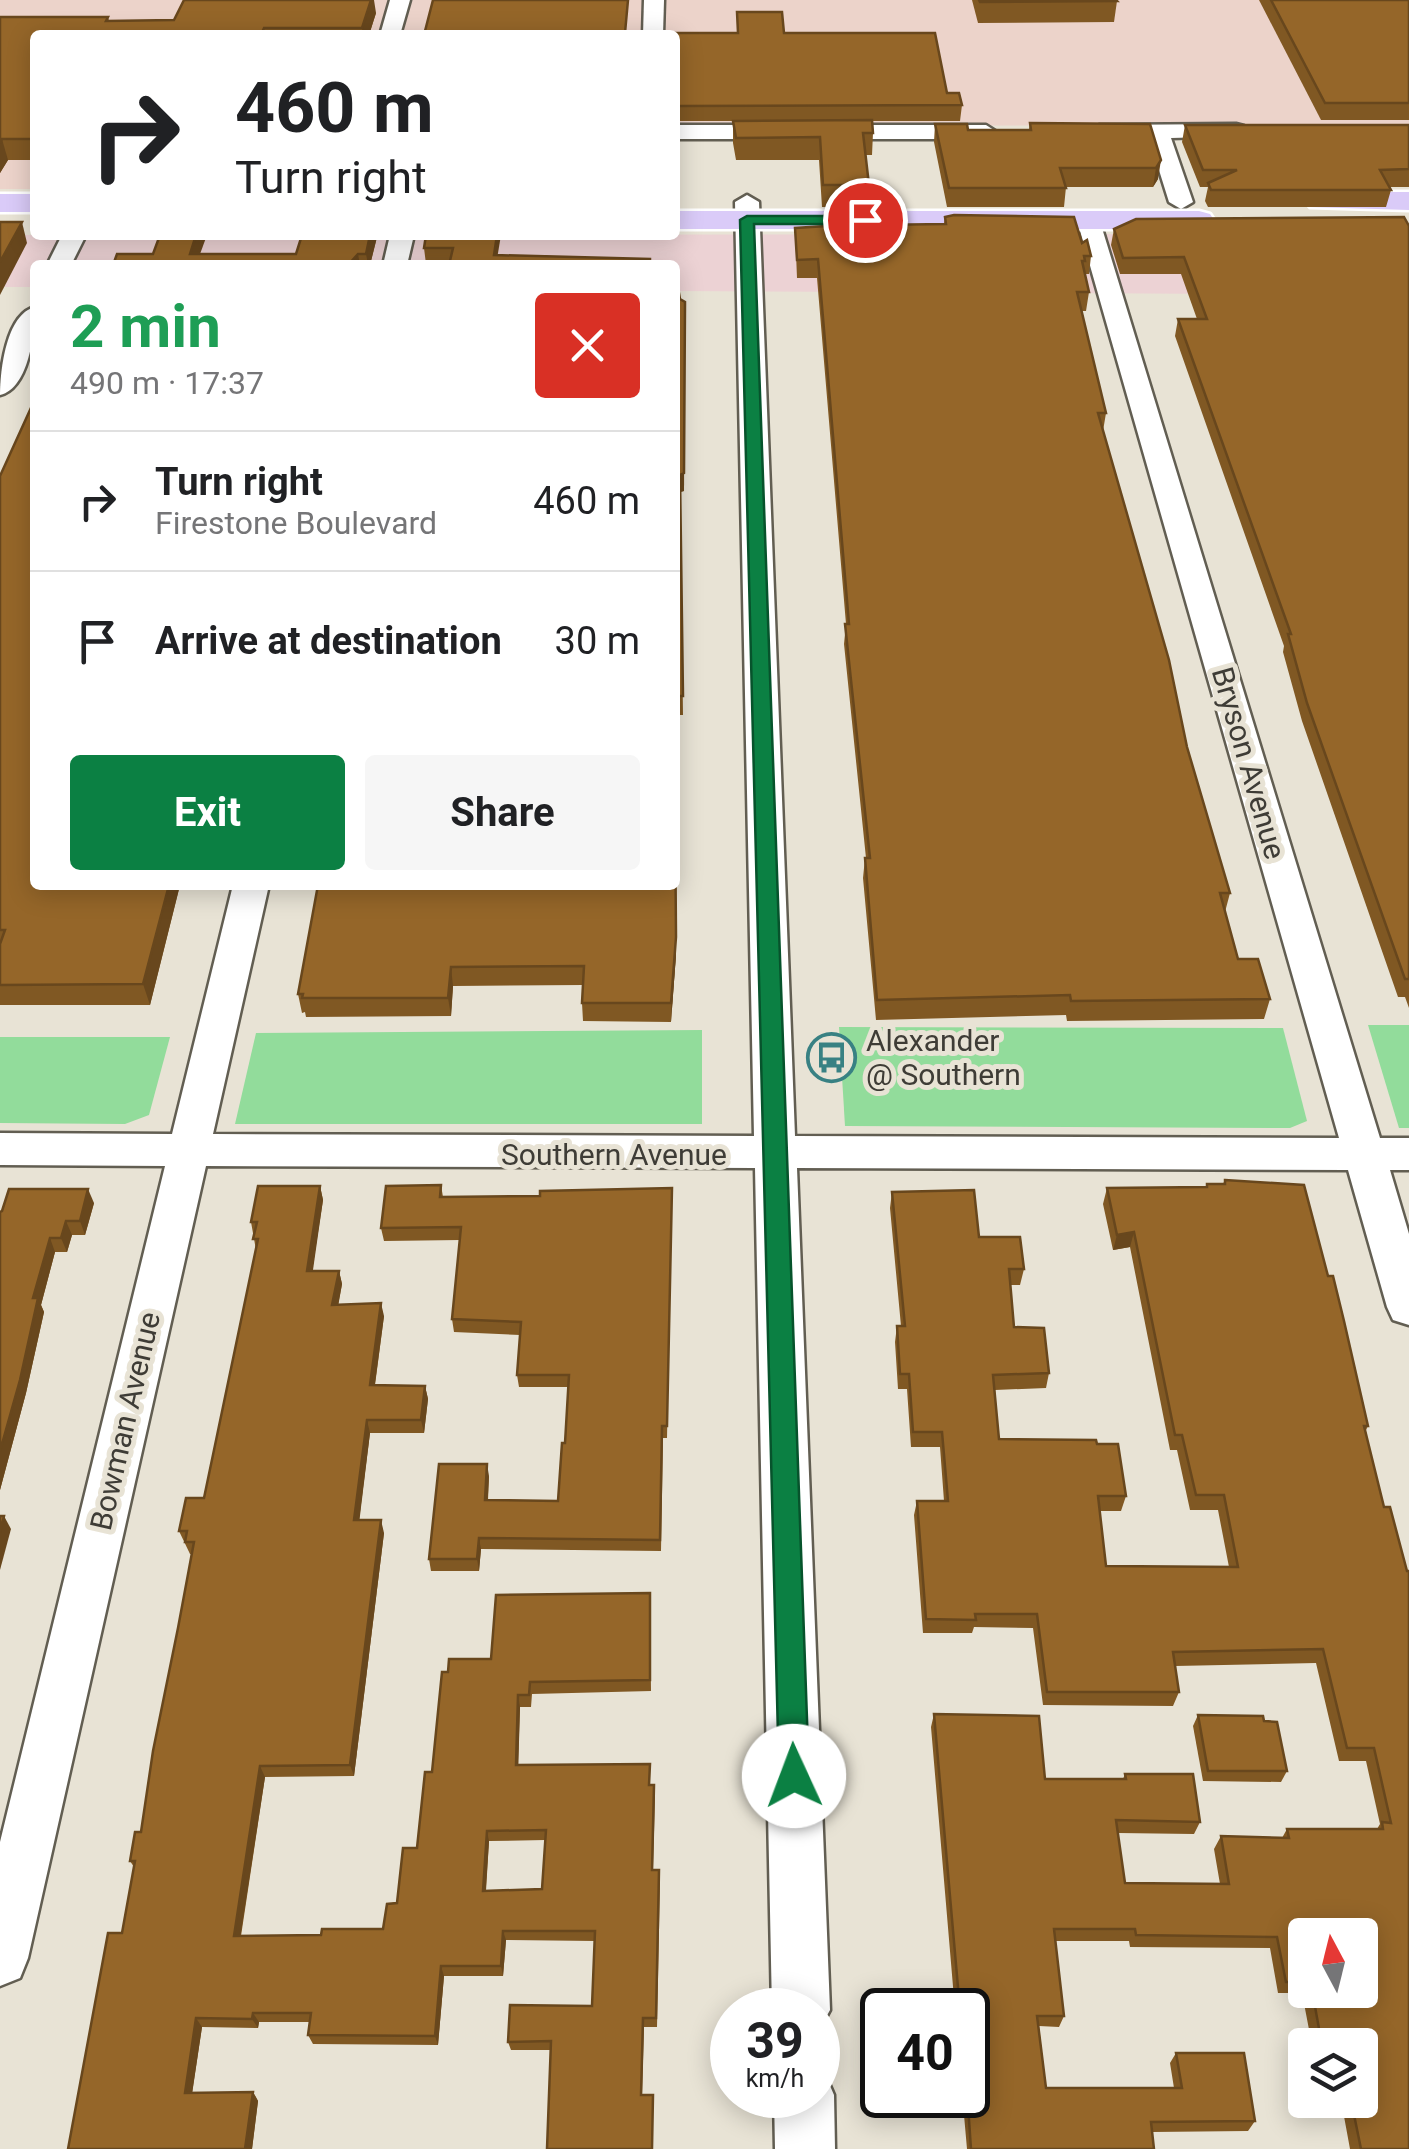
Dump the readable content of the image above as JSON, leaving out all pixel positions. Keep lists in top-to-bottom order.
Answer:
{
  "streets": {
    "street": ["Bryson Avenue", "Southern Avenue", "Bowman Avenue"]
  },
  "crossings": [
    ["Bryson Avenue", "Southern Avenue"],
    ["Southern Avenue", "Bowman Avenue"]
  ],
  "places": {
    "bus stop": ["Alexander @ Southern"]
  },
  "north": "top",
  "page": {
    "turn": ["460 m", "Turn right"],
    "heading": ["2 min", "490 m · 17:37"],
    "list": [
      {
        "name": "Turn right",
        "note": "Firestone Boulevard",
        "value": "460 m"
      },
      {
        "name": "Arrive at destination",
        "value": "30 m"
      }
    ],
    "buttons": ["Exit", "Share"],
    "speed": "39 km/h",
    "limit": "40"
  }
}
